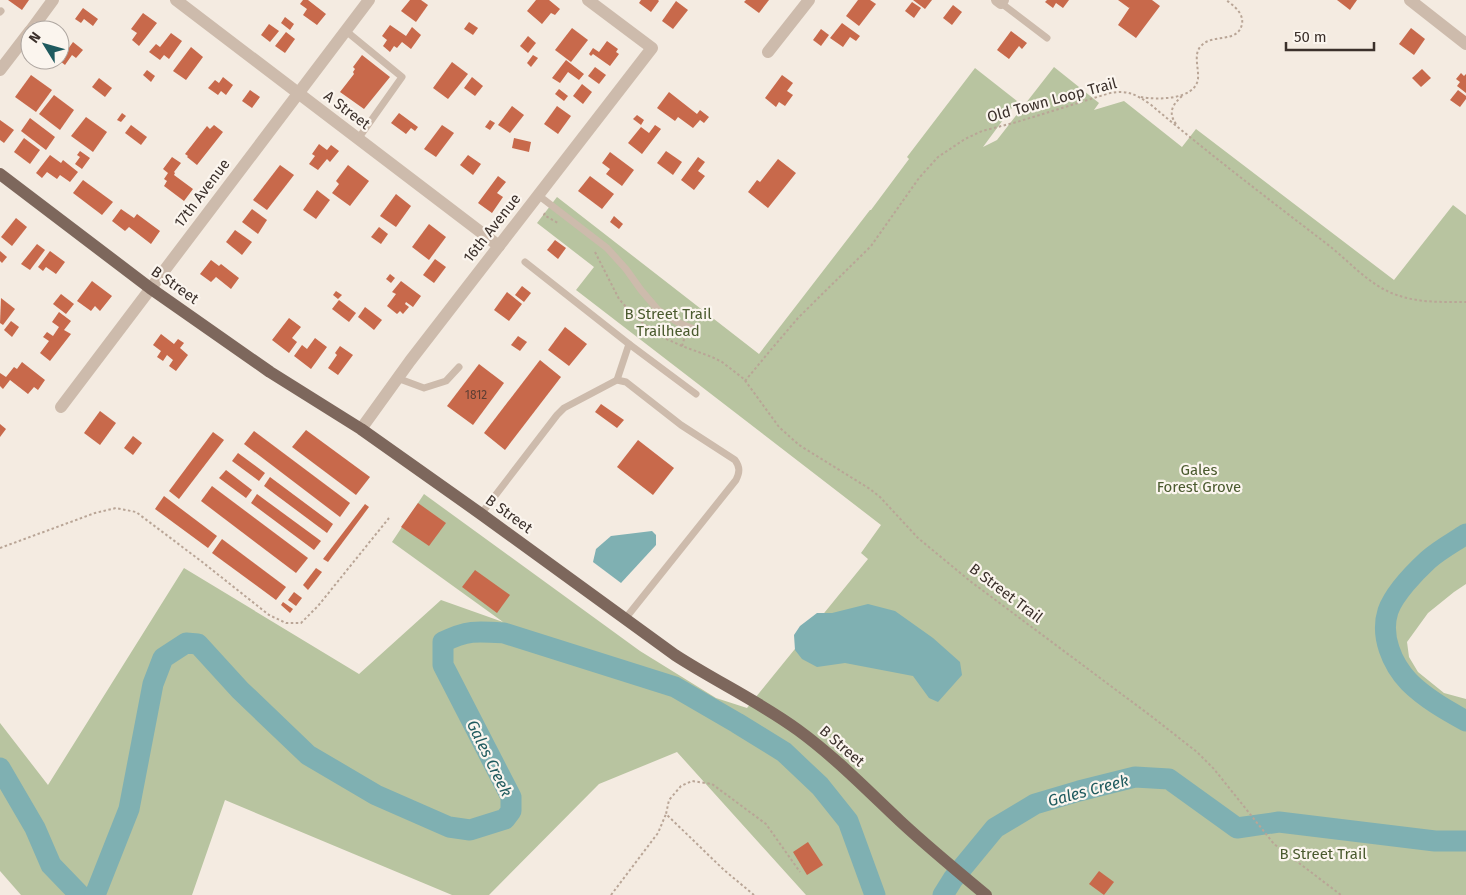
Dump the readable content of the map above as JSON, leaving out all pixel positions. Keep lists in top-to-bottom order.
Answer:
{
  "streets": {
    "main road": ["B Street"],
    "street": ["A Street", "17th Avenue", "16th Avenue"],
    "path": ["Old Town Loop Trail", "B Street Trail"]
  },
  "crossings": [
    ["Old Town Loop Trail", "B Street Trail"],
    ["A Street", "17th Avenue"],
    ["A Street", "16th Avenue"],
    ["17th Avenue", "B Street"],
    ["16th Avenue", "B Street"]
  ],
  "water": ["Gales Creek"],
  "parks": ["B Street Trail Trailhead", "Gales Forest Grove", "B Street Trail"],
  "house_numbers": ["1812"],
  "scale_bar": "50 m",
  "north": "top left"
}
